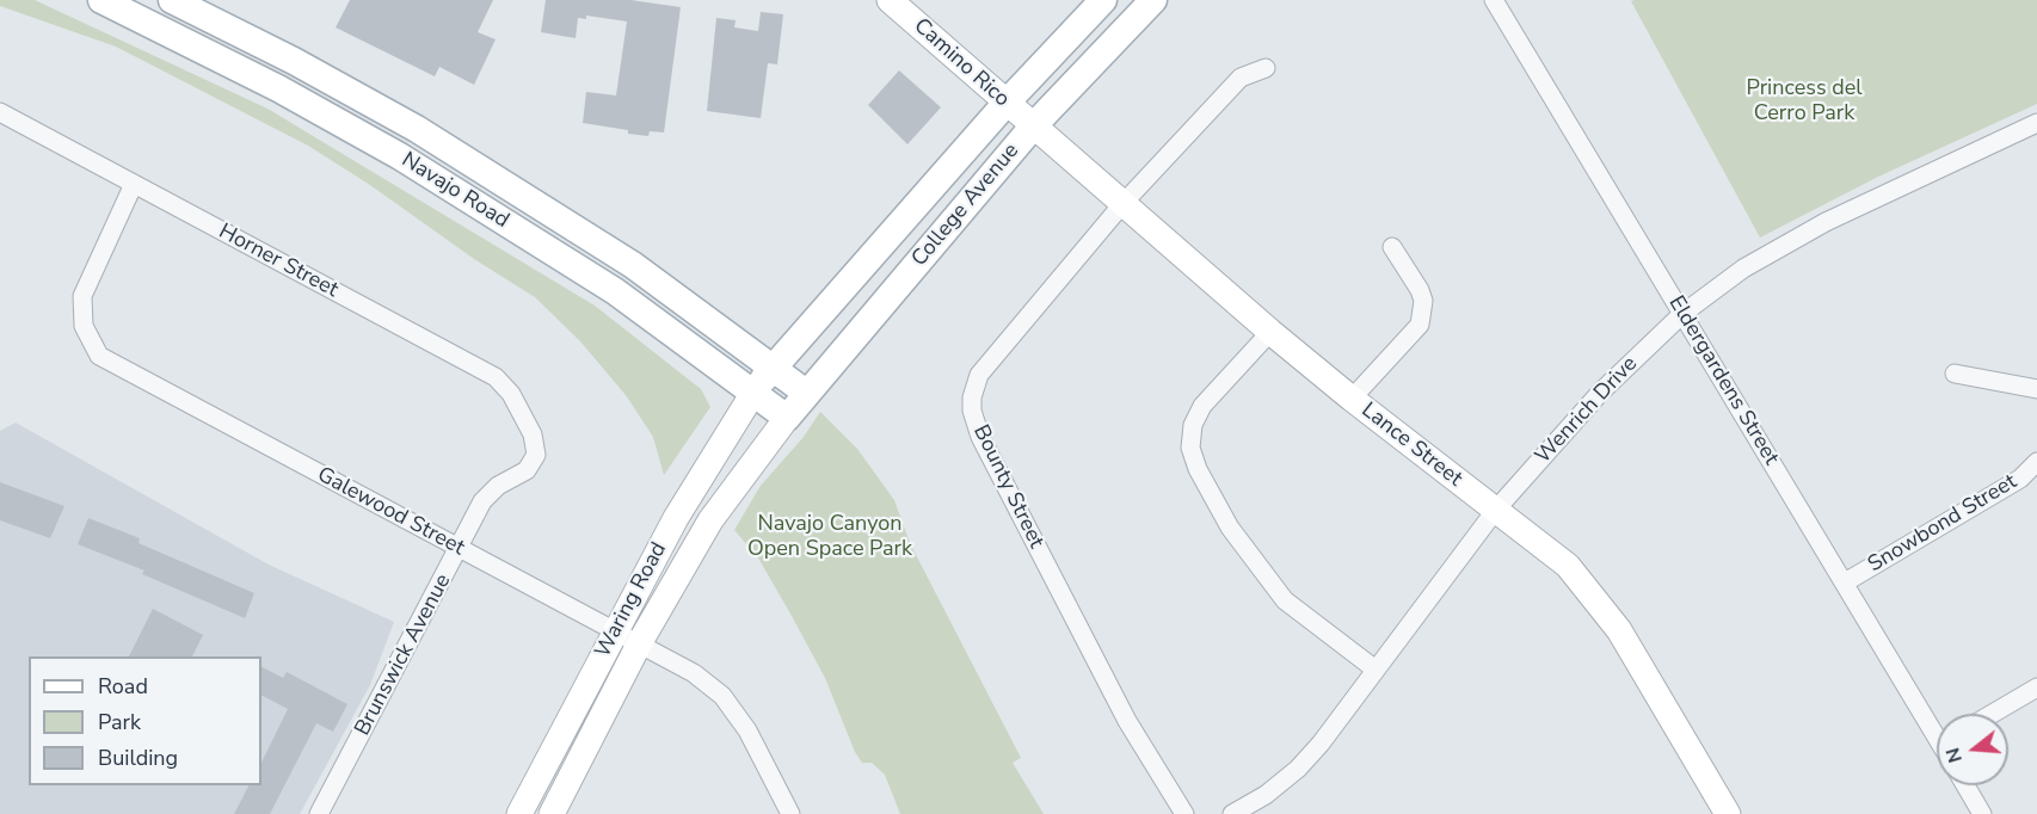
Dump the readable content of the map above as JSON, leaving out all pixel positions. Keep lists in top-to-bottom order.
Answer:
{
  "streets": {
    "main road": ["Navajo Road", "College Avenue"],
    "street": [
      "Camino Rico",
      "Horner Street",
      "Eldergardens Street",
      "Wenrich Drive",
      "Lance Street",
      "Bounty Street",
      "Galewood Street",
      "Snowbond Street",
      "Waring Road",
      "Brunswick Avenue"
    ]
  },
  "crossings": [
    ["Camino Rico", "College Avenue"],
    ["Camino Rico", "Lance Street"],
    ["Navajo Road", "College Avenue"],
    ["Navajo Road", "Waring Road"],
    ["College Avenue", "Lance Street"],
    ["College Avenue", "Waring Road"],
    ["Horner Street", "Galewood Street"],
    ["Horner Street", "Brunswick Avenue"],
    ["Eldergardens Street", "Wenrich Drive"],
    ["Eldergardens Street", "Snowbond Street"],
    ["Wenrich Drive", "Lance Street"],
    ["Lance Street", "Bounty Street"],
    ["Galewood Street", "Waring Road"],
    ["Galewood Street", "Brunswick Avenue"]
  ],
  "parks": ["Princess del Cerro Park", "Navajo Canyon Open Space Park"],
  "legend": ["Road", "Park", "Building"],
  "north": "left"
}
